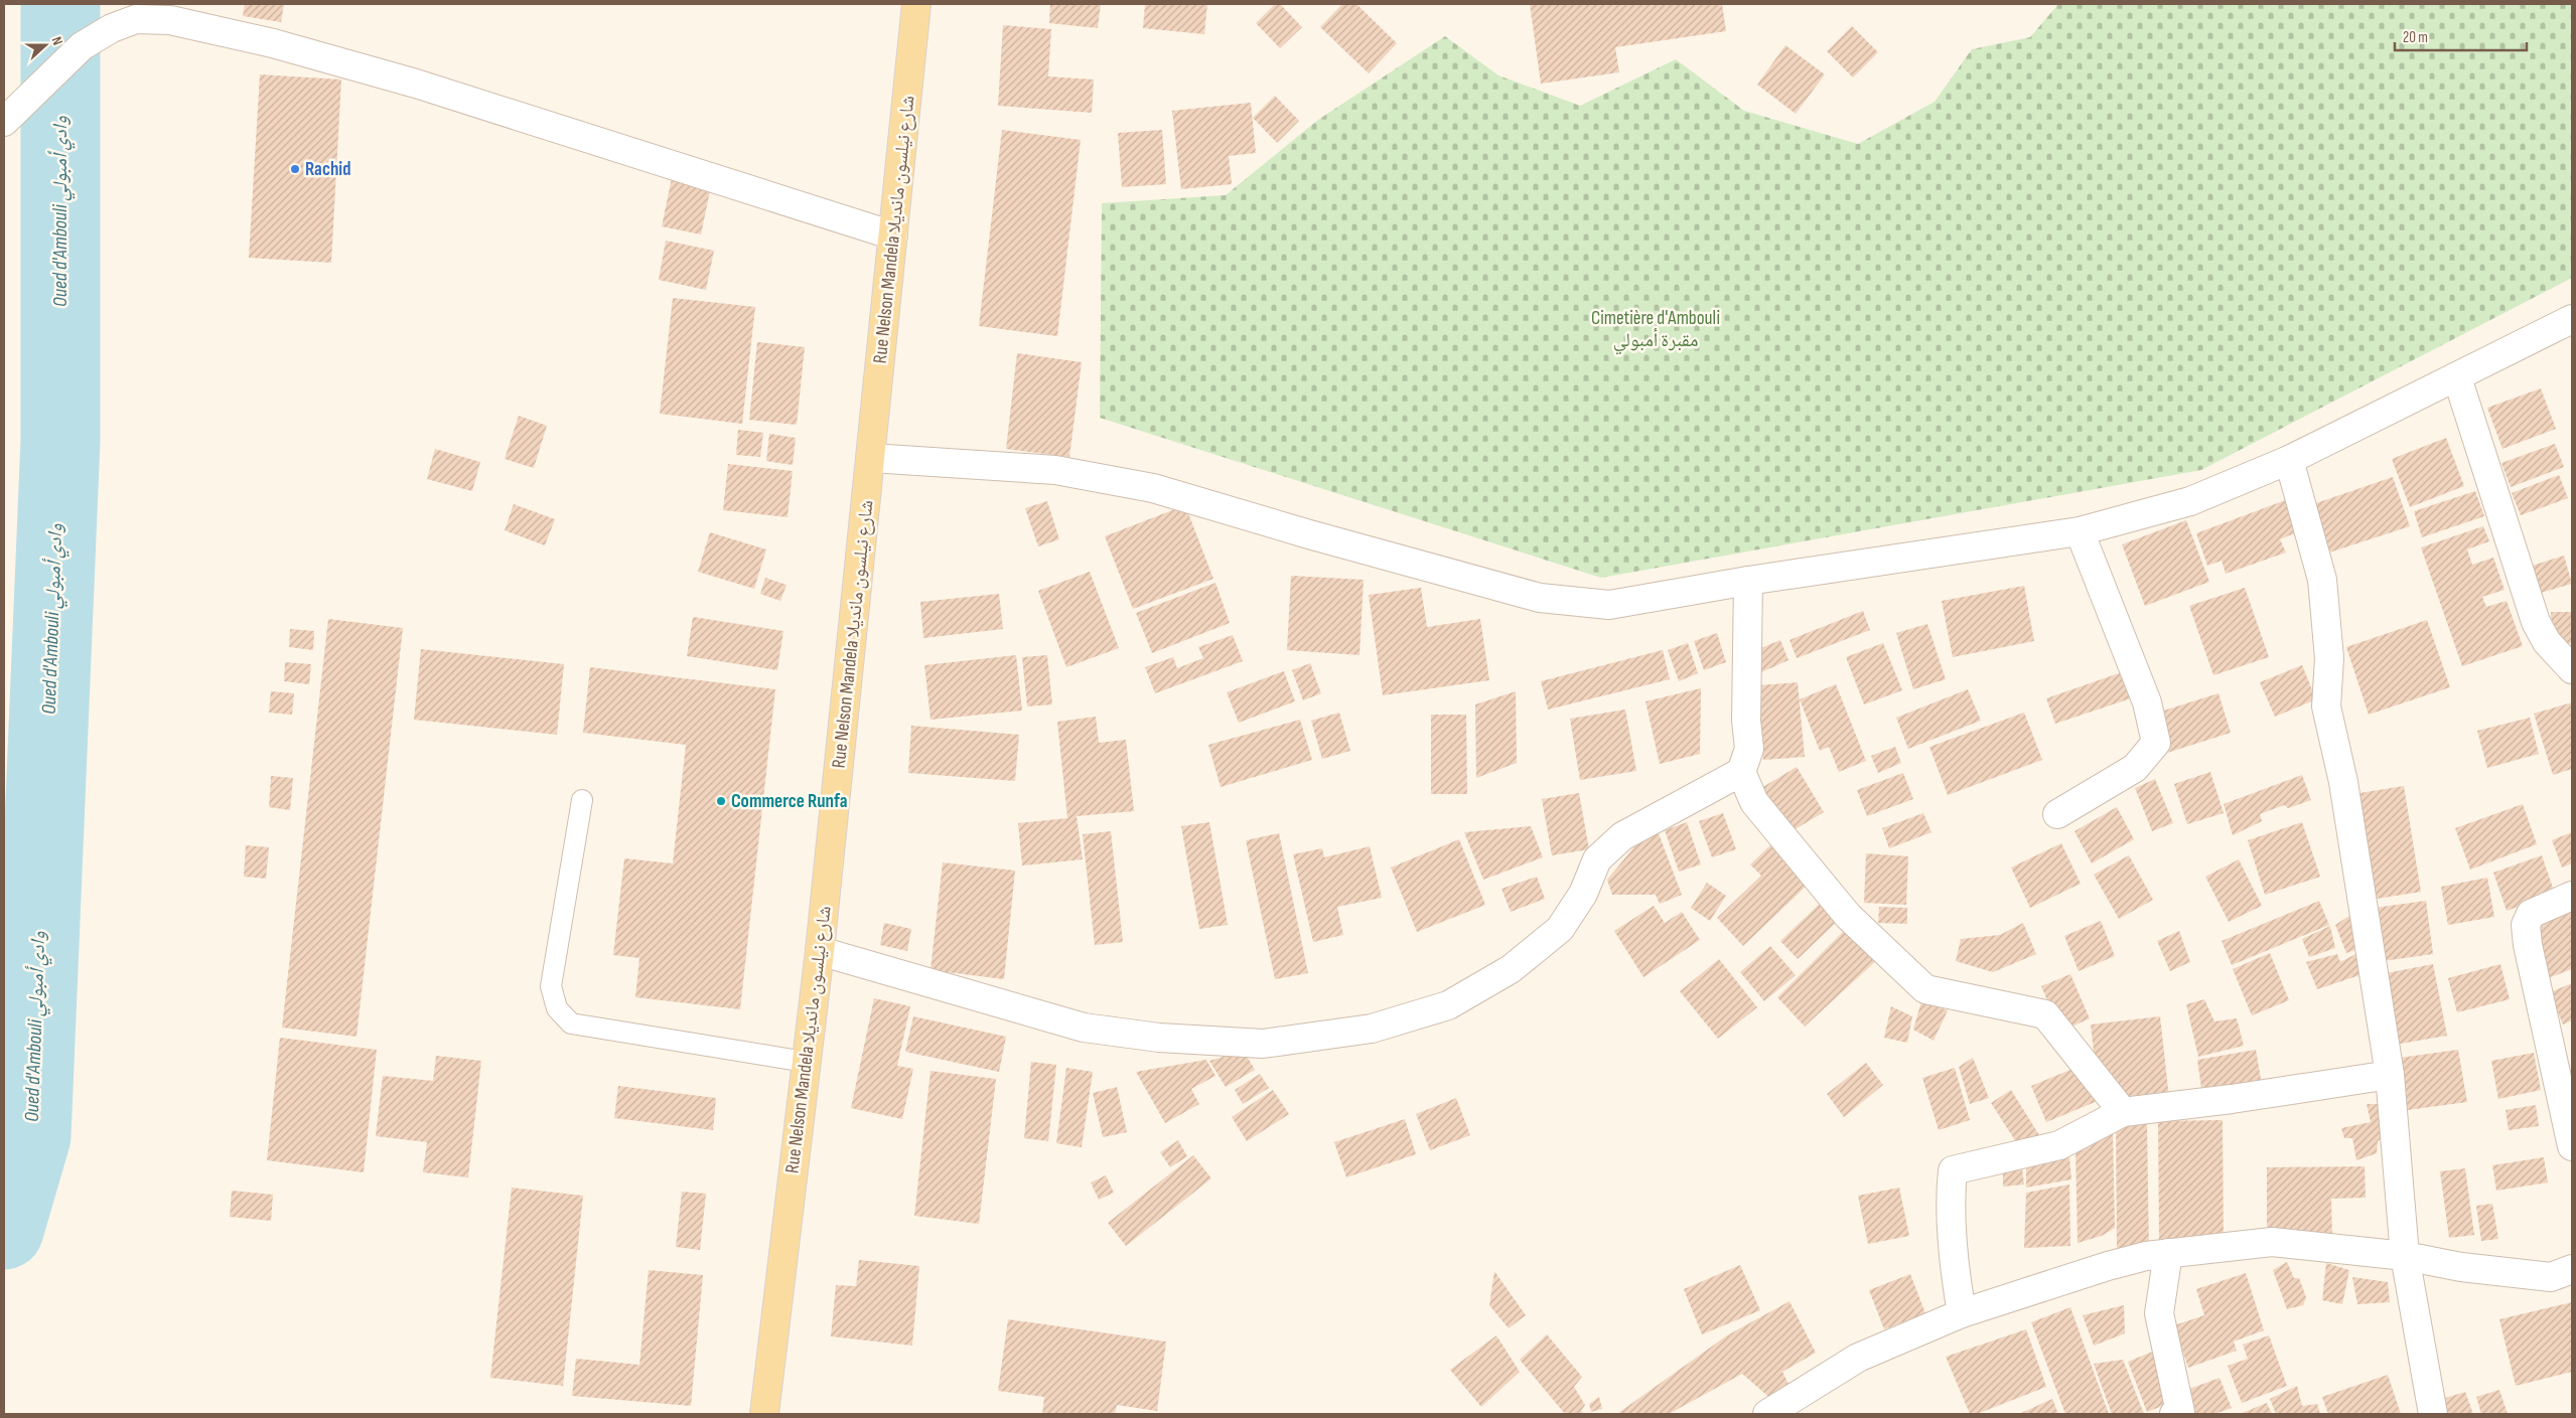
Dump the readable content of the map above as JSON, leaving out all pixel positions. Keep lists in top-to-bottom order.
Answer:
{
  "streets": {
    "main road": ["Rue Nelson Mandela شارع نيلسون مانديلا"]
  },
  "water": ["Oued d'Ambouli وادي أمبولي"],
  "parks": ["Cimetière d'Ambouli مقبرة أمبولي"],
  "places": ["Rachid", "Commerce Runfa"],
  "scale_bar": "20 m",
  "north": "right"
}
